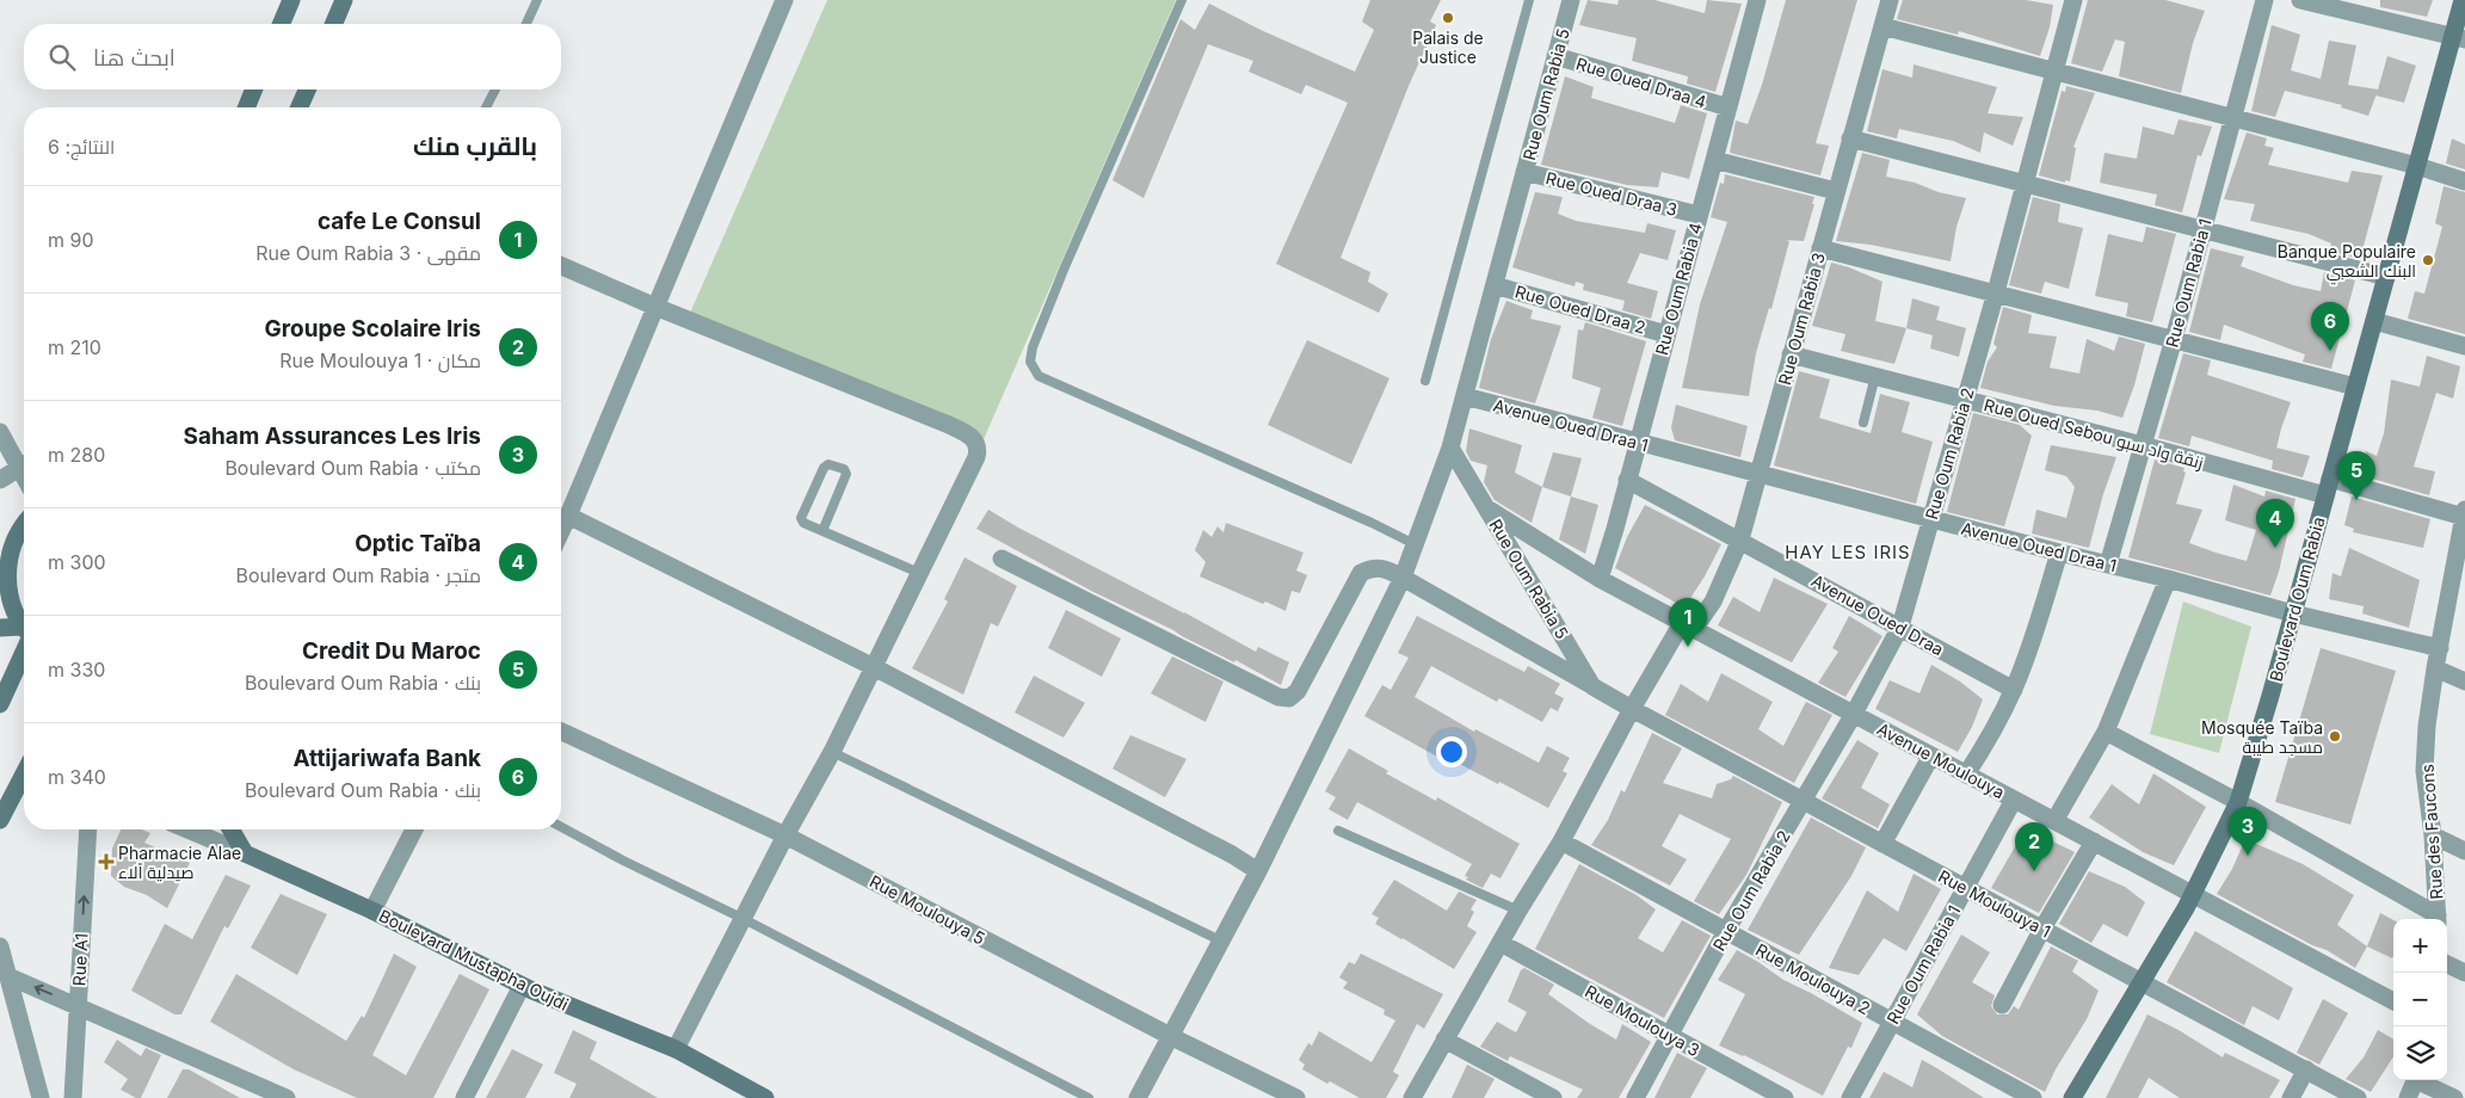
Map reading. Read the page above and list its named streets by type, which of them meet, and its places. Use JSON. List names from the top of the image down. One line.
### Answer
{"streets":{"street":["Rue Oued Draa 4","Rue Oum Rabia 5","Rue Oued Draa 3","Rue Oum Rabia 1","Rue Oum Rabia 4","Rue Oued Draa 2","Rue Oum Rabia 3","Avenue Oued Draa 1","Rue Oued Sebou زنقة واد سبو","Rue Oum Rabia 2","Boulevard Oum Rabia","Avenue Oued Draa","Avenue Moulouya","Rue des Faucons","Rue Moulouya 1","Rue Moulouya 5","Rue A1","Boulevard Mustapha Oujdi","Rue Moulouya 2","Rue Moulouya 3"]},"crossings":[["Rue Oued Draa 4","Rue Oum Rabia 5"],["Rue Oued Draa 4","Rue Oum Rabia 4"],["Rue Oum Rabia 5","Rue Oued Draa 3"],["Rue Oum Rabia 5","Rue Oued Draa 2"],["Rue Oum Rabia 5","Rue Oum Rabia 3"],["Rue Oum Rabia 5","Avenue Oued Draa 1"],["Rue Oum Rabia 5","Avenue Moulouya"],["Rue Oum Rabia 5","Rue Moulouya 1"],["Rue Oued Draa 3","Rue Oum Rabia 4"],["Rue Oum Rabia 1","Avenue Oued Draa 1"],["Rue Oum Rabia 1","Rue Oued Sebou زنقة واد سبو"],["Rue Oum Rabia 1","Avenue Moulouya"],["Rue Oum Rabia 1","Rue Moulouya 1"],["Rue Oum Rabia 1","Rue Moulouya 2"],["Rue Oum Rabia 4","Rue Oued Draa 2"],["Rue Oum Rabia 4","Avenue Oued Draa 1"],["Rue Oum Rabia 4","Avenue Oued Draa"],["Rue Oum Rabia 4","Avenue Moulouya"],["Rue Oum Rabia 3","Avenue Oued Draa 1"],["Rue Oum Rabia 3","Rue Oued Sebou زنقة واد سبو"],["Rue Oum Rabia 3","Avenue Oued Draa"],["Rue Oum Rabia 3","Avenue Moulouya"],["Rue Oum Rabia 3","Rue Moulouya 1"],["Avenue Oued Draa 1","Rue Oum Rabia 2"],["Avenue Oued Draa 1","Boulevard Oum Rabia"],["Avenue Oued Draa 1","Rue des Faucons"],["Rue Oued Sebou زنقة واد سبو","Rue Oum Rabia 2"],["Rue Oued Sebou زنقة واد سبو","Boulevard Oum Rabia"],["Rue Oued Sebou زنقة واد سبو","Rue des Faucons"],["Rue Oum Rabia 2","Avenue Oued Draa"],["Rue Oum Rabia 2","Avenue Moulouya"],["Rue Oum Rabia 2","Rue Moulouya 1"],["Rue Oum Rabia 2","Rue Moulouya 2"],["Rue Oum Rabia 2","Rue Moulouya 3"],["Boulevard Oum Rabia","Avenue Moulouya"],["Boulevard Oum Rabia","Rue Moulouya 1"]],"districts":["HAY LES IRIS"],"places":{"other":["Palais de Justice","Banque Populaire البنك الشعبي","Mosquée Taïba مسجد طيبة"],"health":["Pharmacie Alae صيدلية اًلاء"]},"page":{"search":"ابحث هنا","heading":["بالقرب منك","النتائج: 6"],"list":[{"mark":"1","name":"cafe Le Consul","note":"مقهى · Rue Oum Rabia 3","value":"90 m"},{"mark":"2","name":"Groupe Scolaire Iris","note":"مكان · Rue Moulouya 1","value":"210 m"},{"mark":"3","name":"Saham Assurances Les Iris","note":"مكتب · Boulevard Oum Rabia","value":"280 m"},{"mark":"4","name":"Optic Taïba","note":"متجر · Boulevard Oum Rabia","value":"300 m"},{"mark":"5","name":"Credit Du Maroc","note":"بنك · Boulevard Oum Rabia","value":"330 m"},{"mark":"6","name":"Attijariwafa Bank","note":"بنك · Boulevard Oum Rabia","value":"340 m"}],"pins":["6","5","4","1","3","2"],"map_buttons":["+","−"]}}
